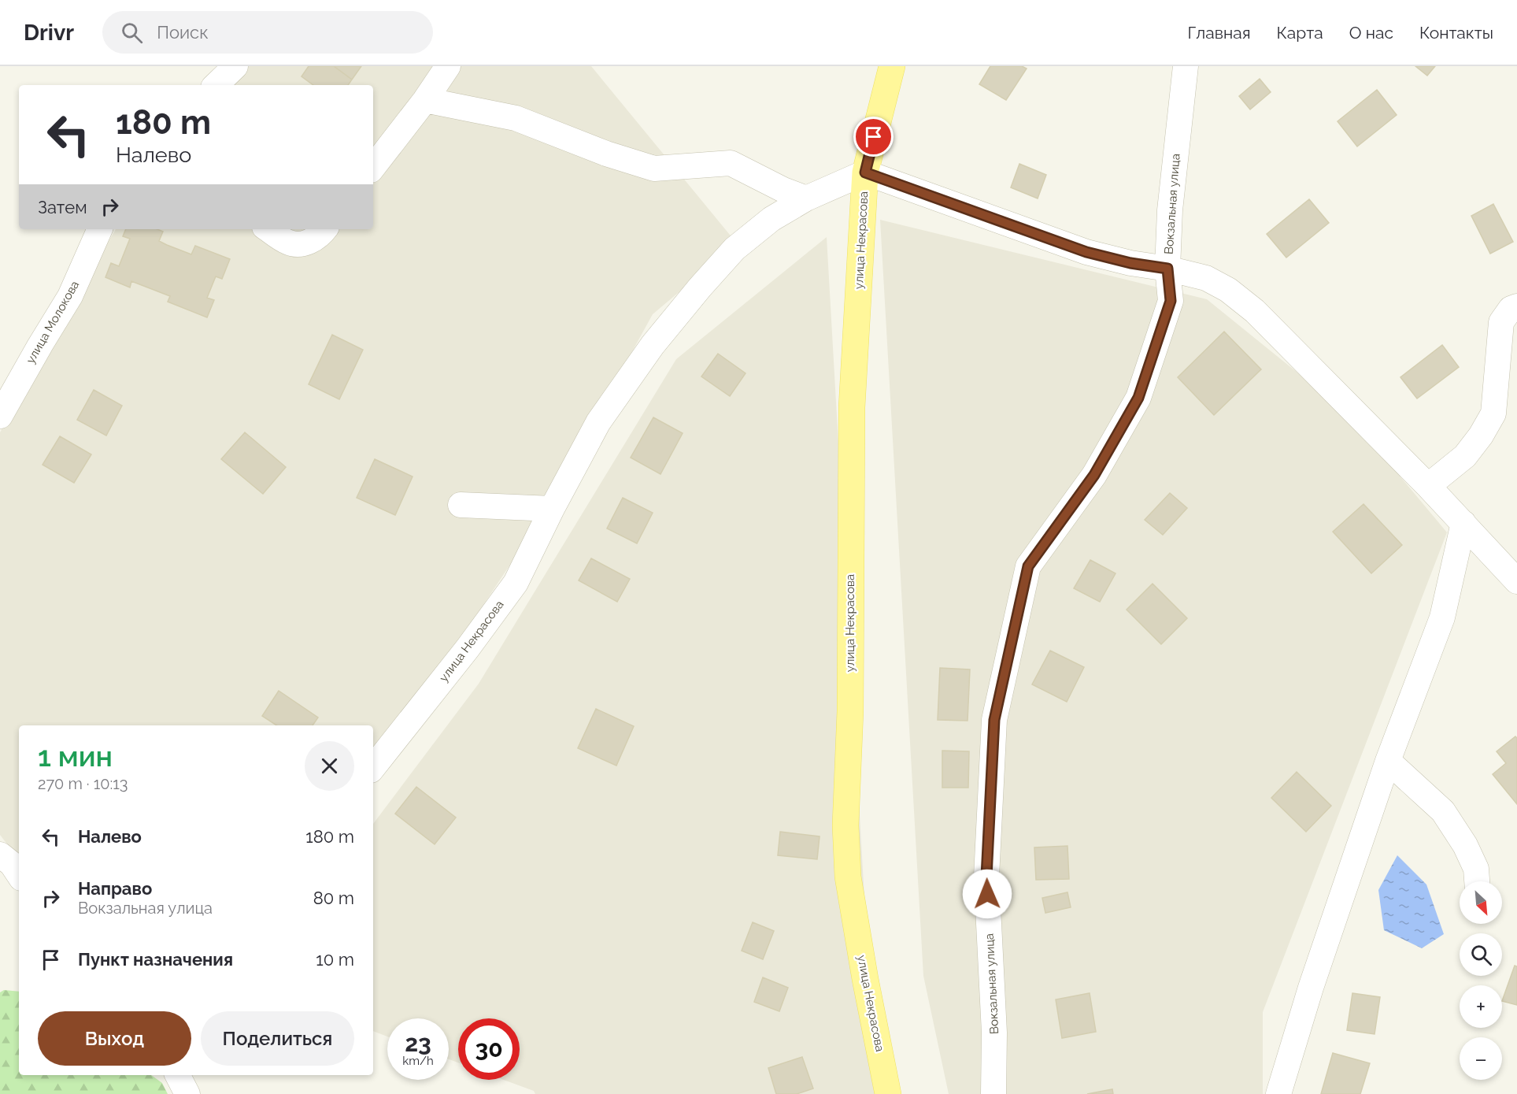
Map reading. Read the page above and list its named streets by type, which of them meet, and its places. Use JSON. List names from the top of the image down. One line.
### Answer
{"streets":{"main road":["улица Некрасова"],"street":["Вокзальная улица","улица Молокова"]},"north":"bottom right","page":{"header":"Drivr","search":"Поиск","nav":["Главная","Карта","О нас","Контакты"],"turn":["180 m","Налево"],"then":"Затем","heading":["1 мин","270 m · 10:13"],"list":[{"name":"Налево","value":"180 m"},{"name":"Направо","note":"Вокзальная улица","value":"80 m"},{"name":"Пункт назначения","value":"10 m"}],"map_buttons":["+","−"],"buttons":["Выход","Поделиться"],"speed":"23 km/h","limit":"30"}}
